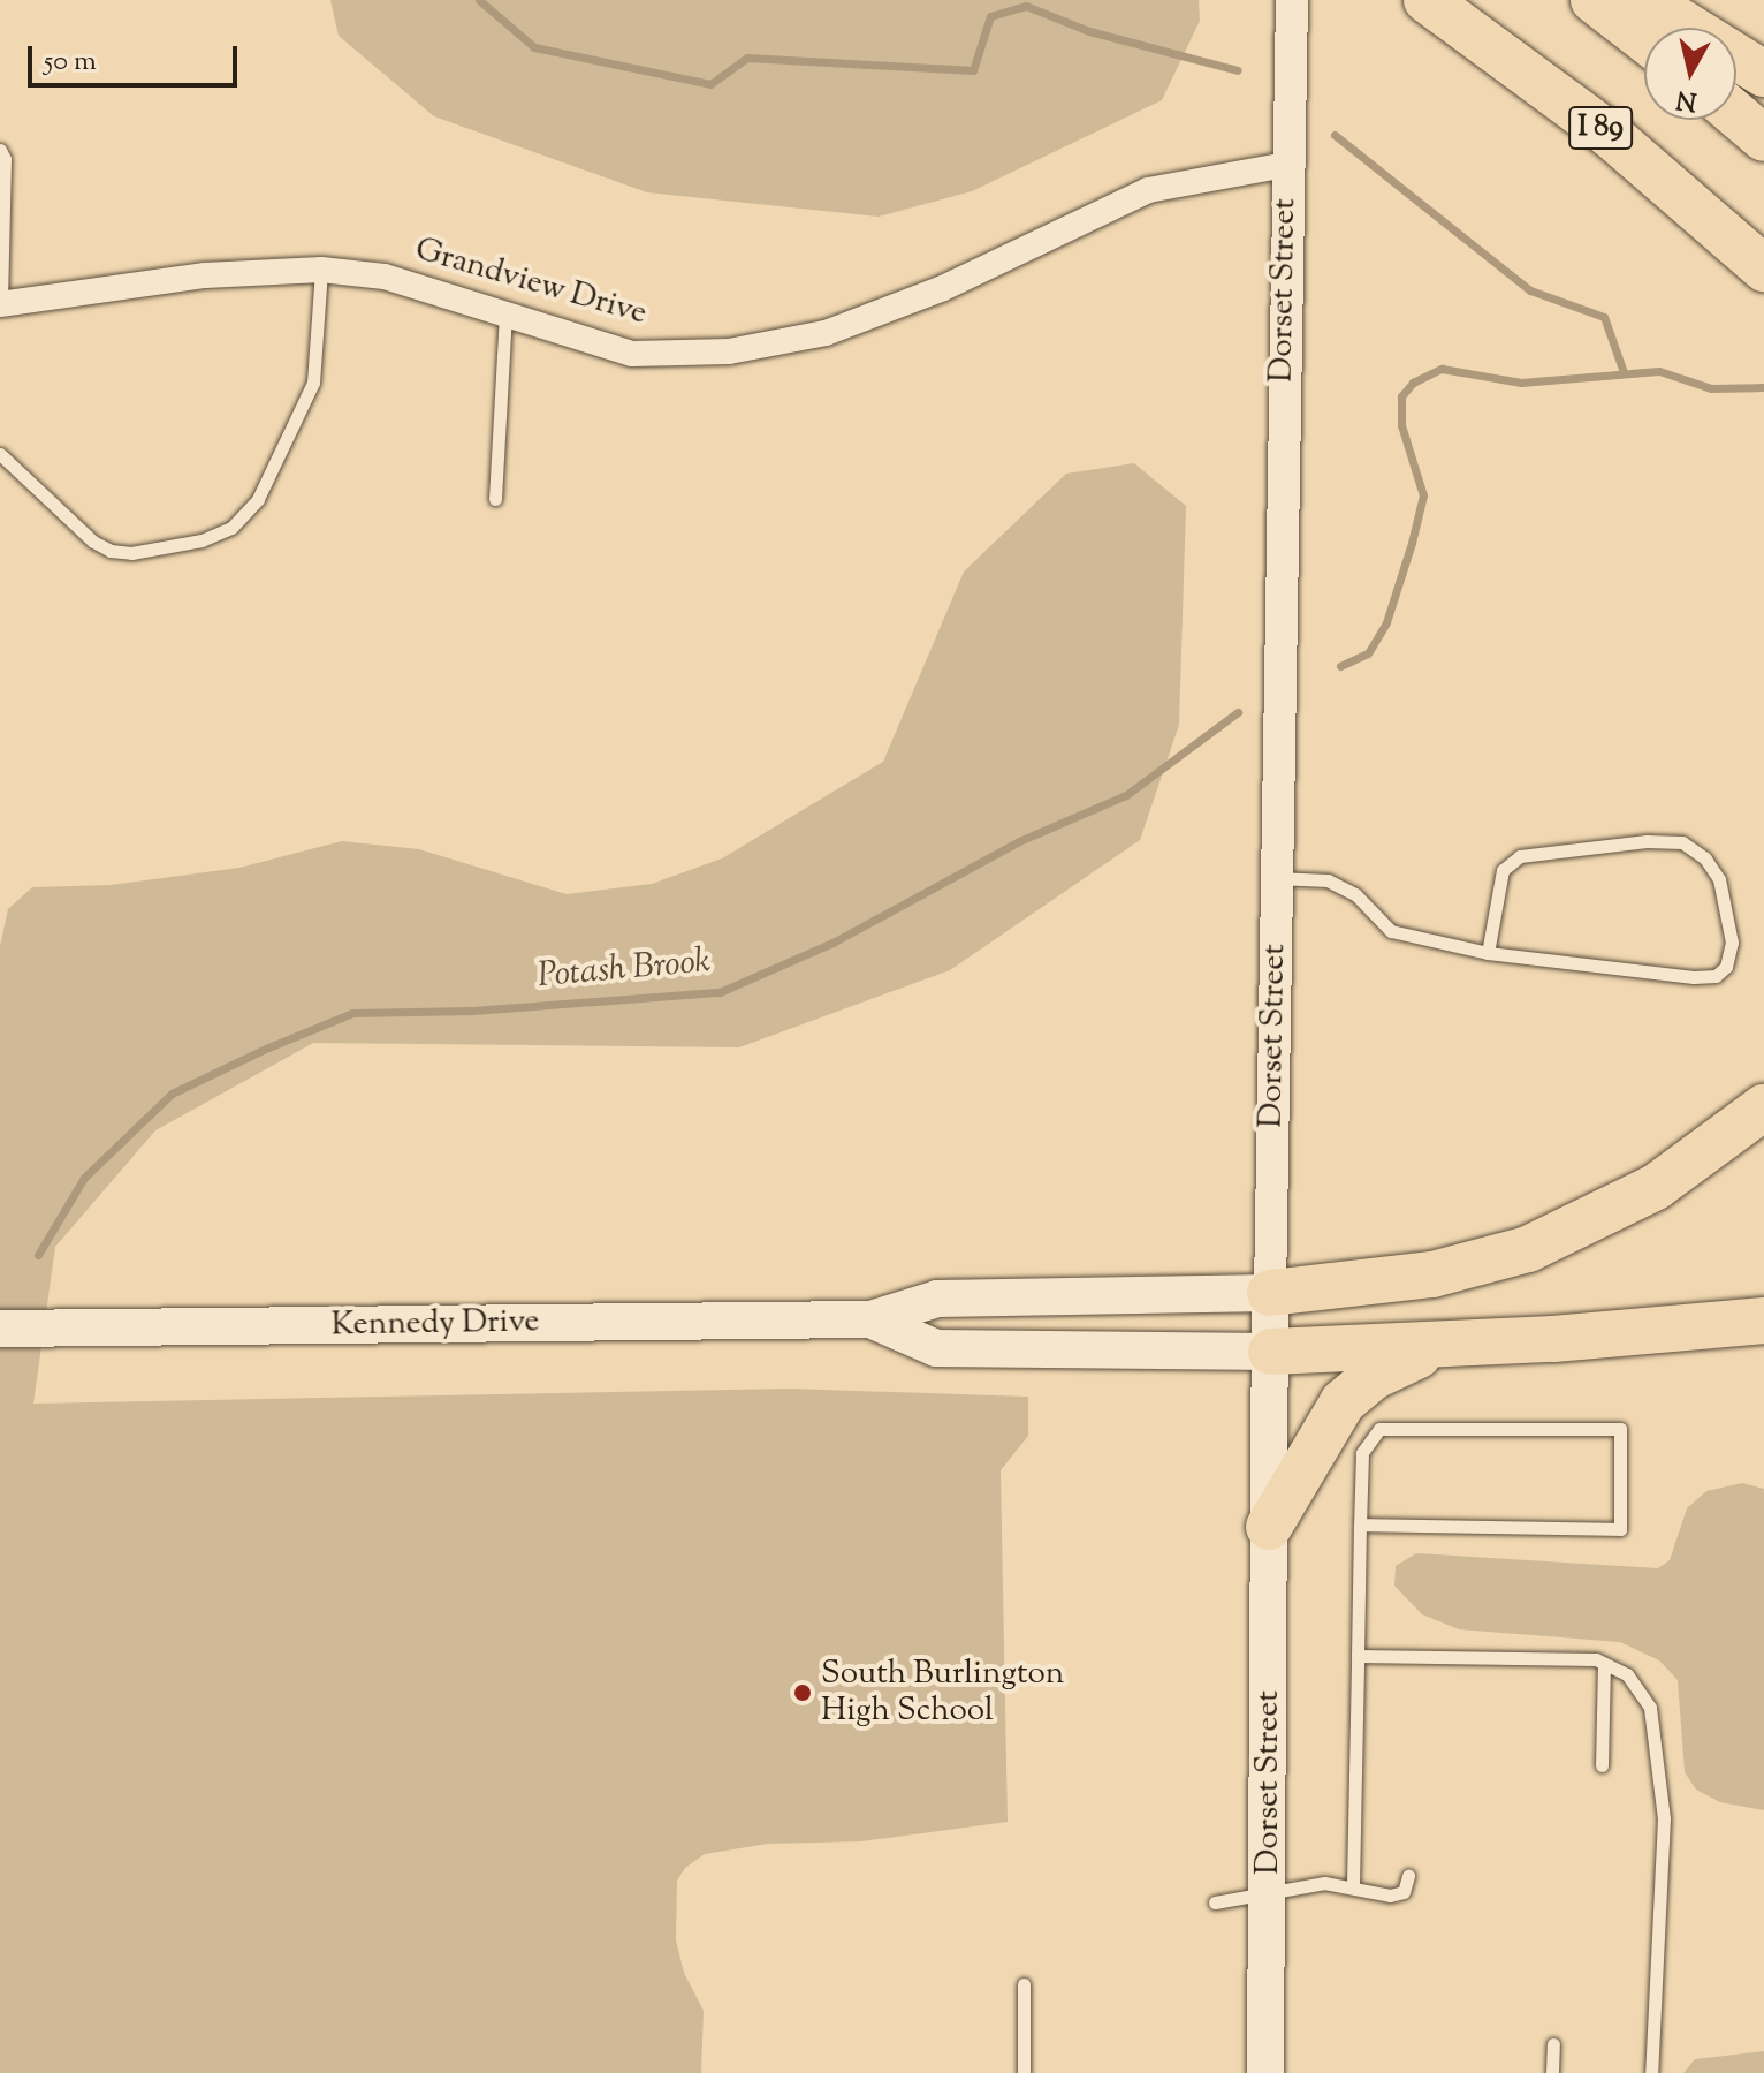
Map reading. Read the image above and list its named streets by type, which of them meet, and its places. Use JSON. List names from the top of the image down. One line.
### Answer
{"streets":{"highway":["I 89"],"main road":["Dorset Street","Kennedy Drive"],"street":["Grandview Drive"]},"crossings":[["Grandview Drive","Dorset Street"],["Dorset Street","Kennedy Drive"]],"water":["Potash Brook"],"places":["South Burlington High School"],"scale_bar":"50 m","north":"bottom"}
